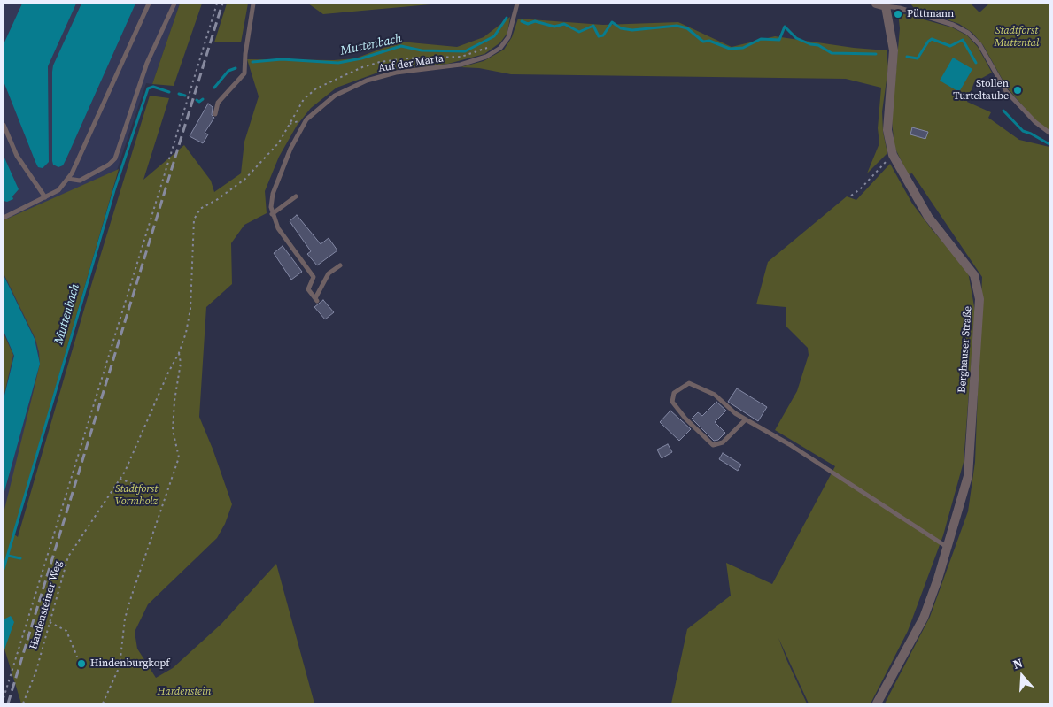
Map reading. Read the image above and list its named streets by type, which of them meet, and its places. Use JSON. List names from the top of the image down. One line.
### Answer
{"streets":{"street":["Berghauser Straße"],"lane":["Auf der Marta"],"path":["Hardensteiner Weg"]},"water":["Muttenbach"],"parks":["Stadtforst Muttental","Stadtforst Vormholz","Hardenstein"],"places":["Püttmann","Stollen Turteltaube","Hindenburgkopf"],"north":"top"}
